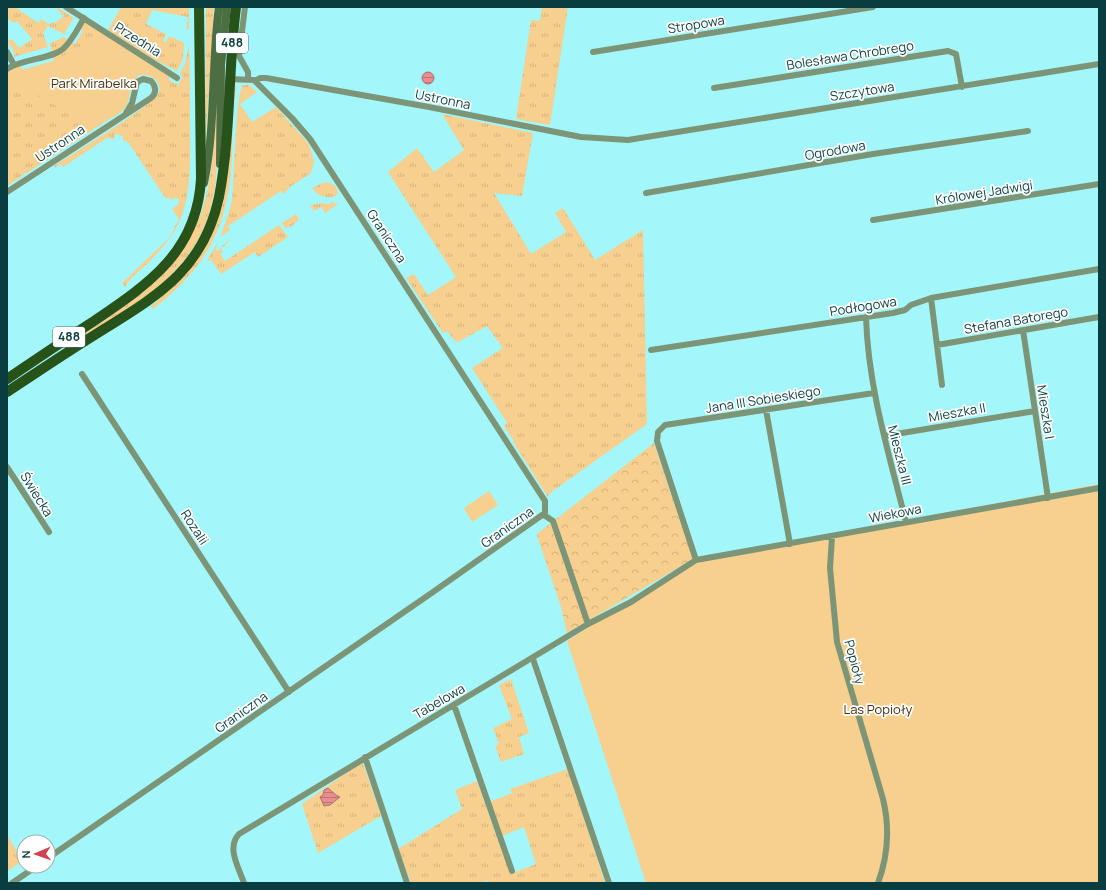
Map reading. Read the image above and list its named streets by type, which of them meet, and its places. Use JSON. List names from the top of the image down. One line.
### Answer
{"streets":{"main road":["488"],"street":["Stropowa","Przednia","Bolesława Chrobrego","Szczytowa","Ustronna","Ogrodowa","Królowej Jadwigi","Graniczna","Podłogowa","Stefana Batorego","Jana III Sobieskiego","Mieszka II","Mieszka I","Mieszka III","Świecka","Wiekowa","Rozalii","Popioły","Tabelowa"]},"crossings":[["488","Graniczna"],["Bolesława Chrobrego","Szczytowa"],["Szczytowa","Ustronna"],["Ustronna","Graniczna"],["Graniczna","Rozalii"],["Podłogowa","Mieszka III"],["Stefana Batorego","Mieszka I"],["Jana III Sobieskiego","Mieszka III"],["Jana III Sobieskiego","Wiekowa"],["Jana III Sobieskiego","Tabelowa"],["Mieszka II","Mieszka I"],["Mieszka II","Mieszka III"],["Mieszka I","Wiekowa"],["Mieszka III","Wiekowa"],["Wiekowa","Popioły"],["Wiekowa","Tabelowa"]],"parks":["Park Mirabelka","Las Popioły"],"north":"left"}
